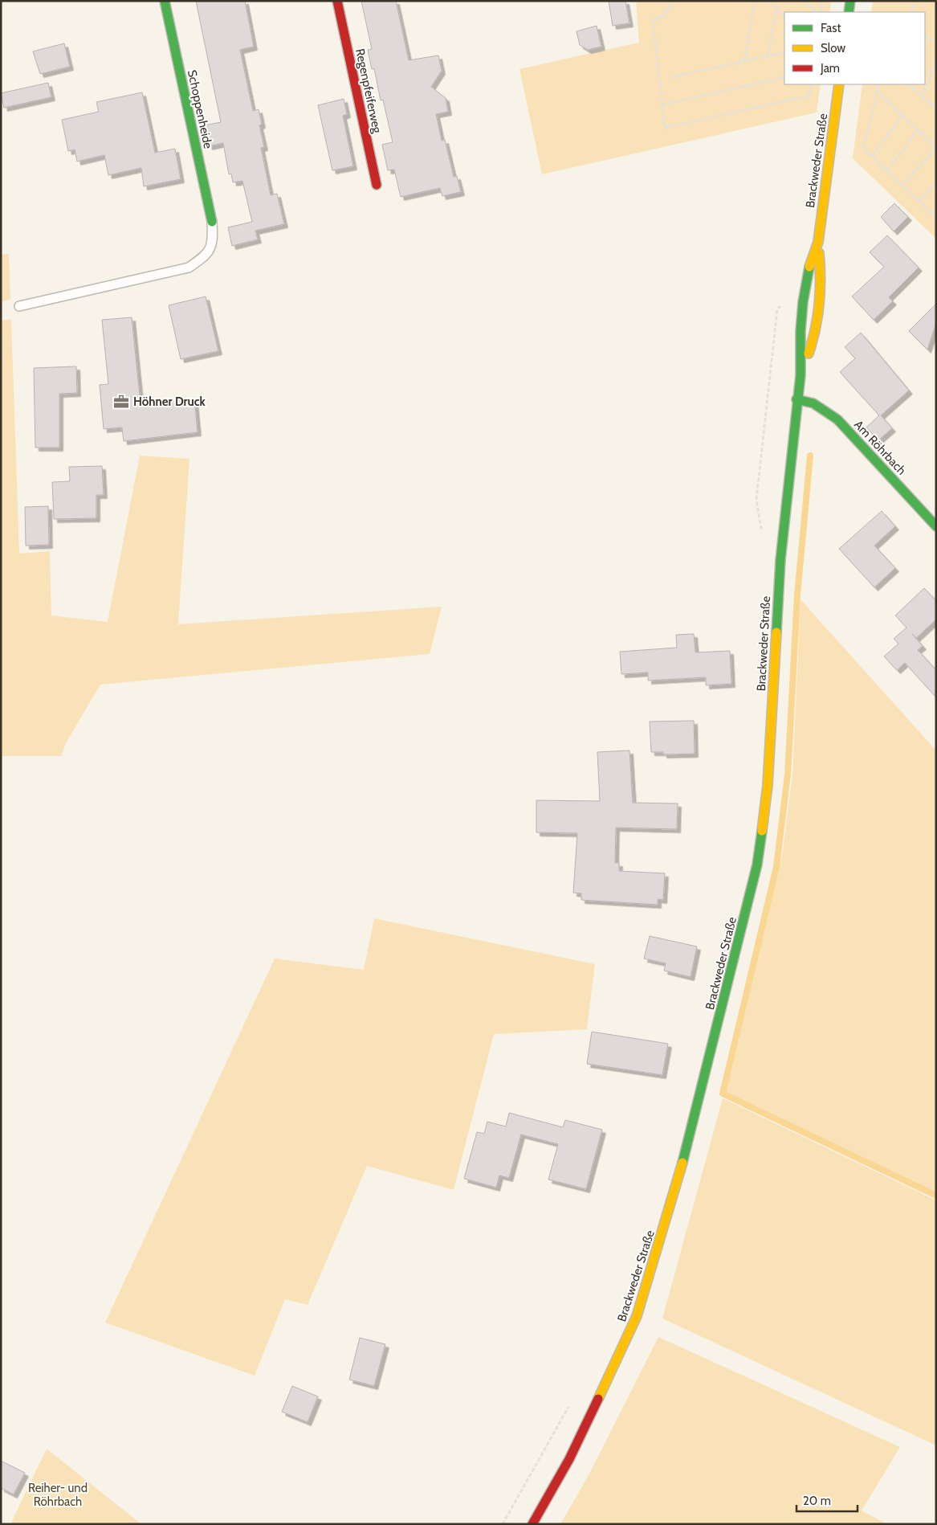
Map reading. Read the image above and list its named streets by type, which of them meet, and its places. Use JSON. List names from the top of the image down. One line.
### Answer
{"streets":{"main road":["Regenpfeiferweg","Schoppenheide","Brackweder Straße","Am Röhrbach"]},"crossings":[["Brackweder Straße","Am Röhrbach"]],"parks":["Reiher- und Röhrbach"],"places":{"office":["Höhner Druck"]},"legend":["Fast","Slow","Jam"],"scale_bar":"20 m"}
